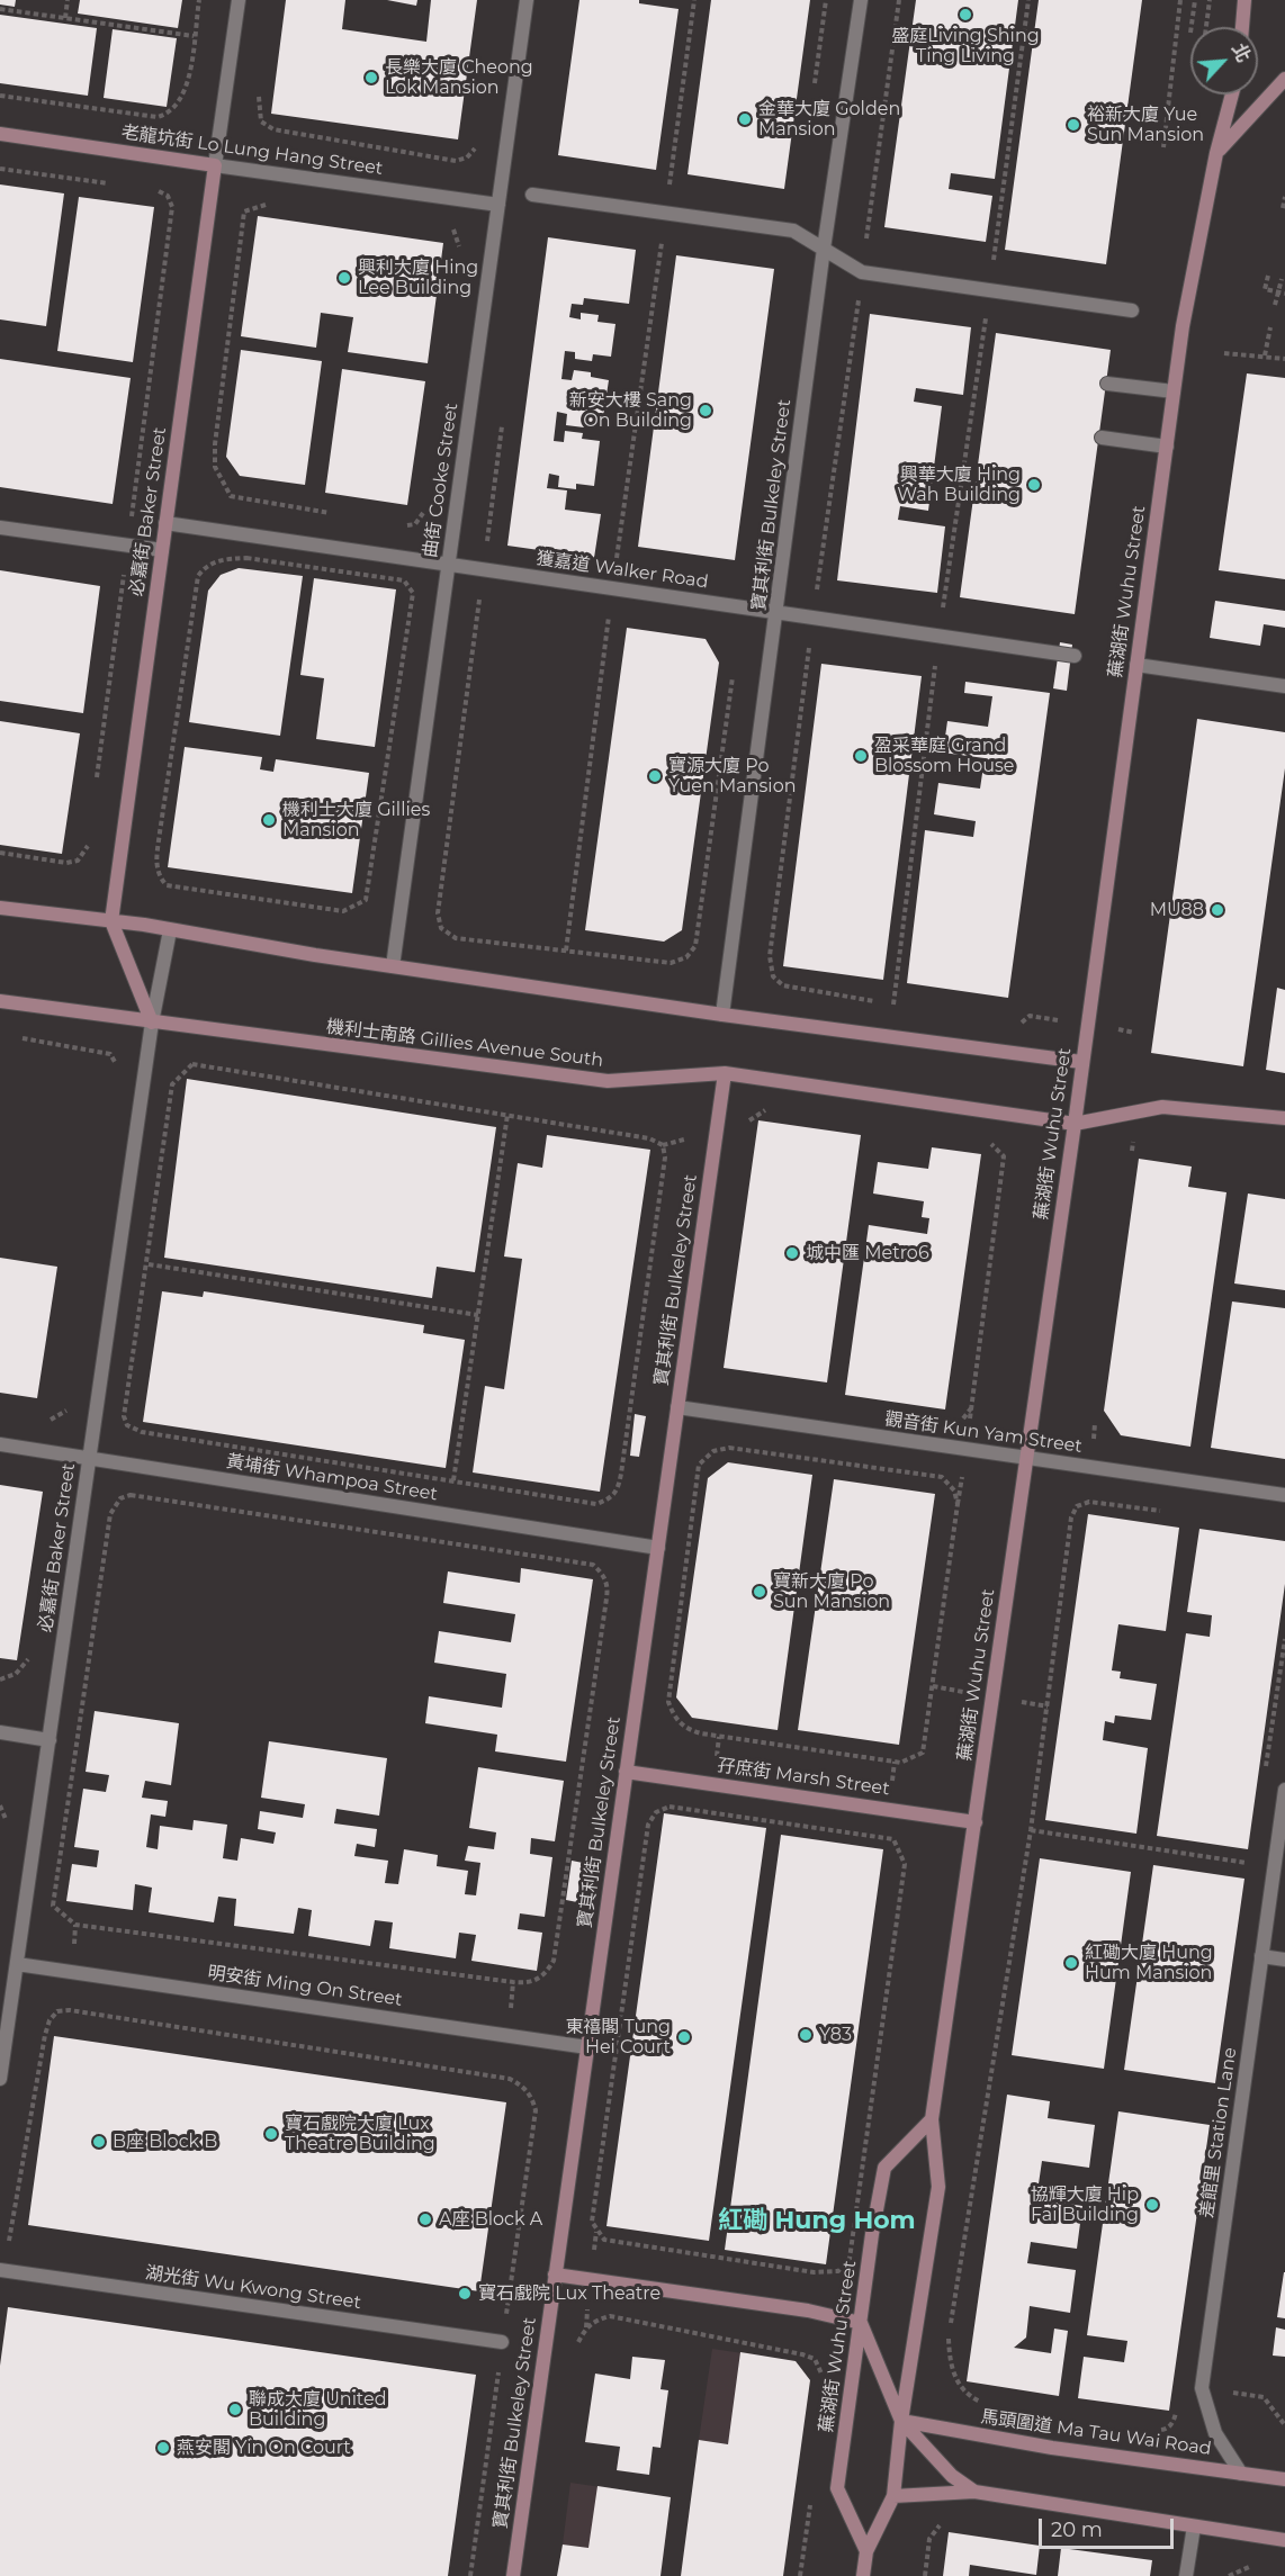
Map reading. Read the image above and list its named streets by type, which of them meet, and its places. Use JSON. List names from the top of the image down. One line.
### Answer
{"streets":{"main road":["老龍坑街 Lo Lung Hang Street","寶其利街 Bulkeley Street","必嘉街 Baker Street","蕪湖街 Wuhu Street","機利士南路 Gillies Avenue South","孖庶街 Marsh Street","馬頭圍道 Ma Tau Wai Road"],"street":["曲街 Cooke Street","獲嘉道 Walker Road","觀音街 Kun Yam Street","黃埔街 Whampoa Street","明安街 Ming On Street","差館里 Station Lane","湖光街 Wu Kwong Street"]},"crossings":[["老龍坑街 Lo Lung Hang Street","曲街 Cooke Street"],["老龍坑街 Lo Lung Hang Street","必嘉街 Baker Street"],["曲街 Cooke Street","獲嘉道 Walker Road"],["寶其利街 Bulkeley Street","獲嘉道 Walker Road"],["寶其利街 Bulkeley Street","機利士南路 Gillies Avenue South"],["寶其利街 Bulkeley Street","觀音街 Kun Yam Street"],["寶其利街 Bulkeley Street","黃埔街 Whampoa Street"],["寶其利街 Bulkeley Street","孖庶街 Marsh Street"],["寶其利街 Bulkeley Street","明安街 Ming On Street"],["必嘉街 Baker Street","獲嘉道 Walker Road"],["必嘉街 Baker Street","機利士南路 Gillies Avenue South"],["必嘉街 Baker Street","黃埔街 Whampoa Street"],["必嘉街 Baker Street","明安街 Ming On Street"],["蕪湖街 Wuhu Street","機利士南路 Gillies Avenue South"],["蕪湖街 Wuhu Street","觀音街 Kun Yam Street"],["蕪湖街 Wuhu Street","孖庶街 Marsh Street"],["蕪湖街 Wuhu Street","馬頭圍道 Ma Tau Wai Road"],["差館里 Station Lane","馬頭圍道 Ma Tau Wai Road"]],"districts":["紅磡 Hung Hom"],"places":["盛庭Living Shing Ting Living","長樂大廈 Cheong Lok Mansion","金華大廈 Golden Mansion","裕新大廈 Yue Sun Mansion","興利大廈 Hing Lee Building","新安大樓 Sang On Building","興華大廈 Hing Wah Building","盈采華庭 Grand Blossom House","寶源大廈 Po Yuen Mansion","機利士大廈 Gillies Mansion","MU88","城中匯 Metro6","寶新大廈 Po Sun Mansion","紅磡大廈 Hung Hum Mansion","Y83","東禧閣 Tung Hei Court","寶石戲院大廈 Lux Theatre Building","B座 Block B","協輝大廈 Hip Fai Building","A座 Block A","寶石戲院 Lux Theatre","聯成大廈 United Building","燕安閣 Yin On Court"],"scale_bar":"20 m","north":"top right"}
